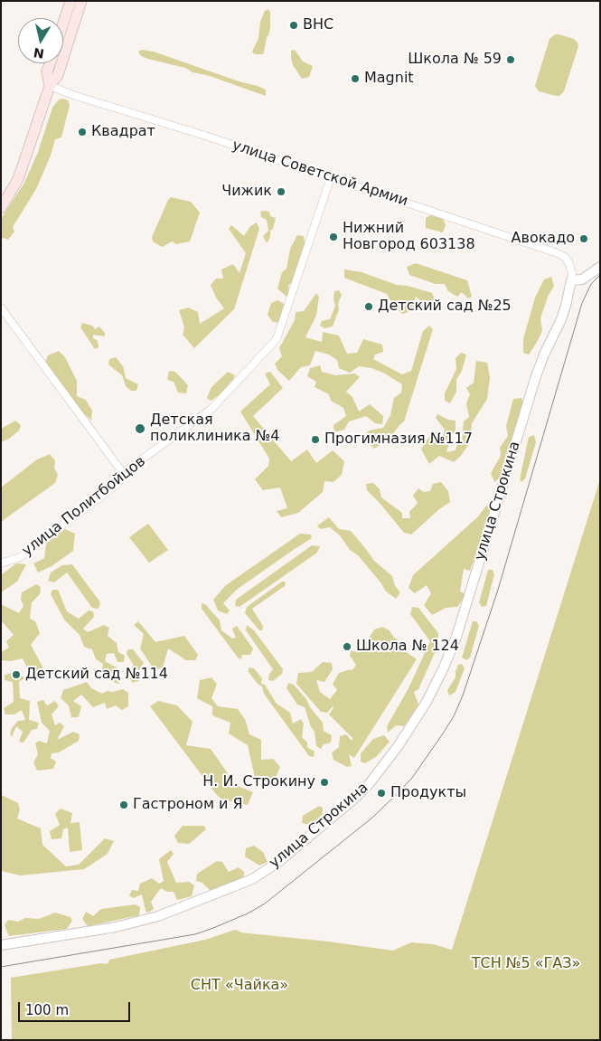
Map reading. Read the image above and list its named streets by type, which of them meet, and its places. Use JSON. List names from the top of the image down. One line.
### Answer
{"streets":{"street":["улица Советской Армии","улица Строкина","улица Политбойцов"]},"crossings":[["улица Советской Армии","улица Строкина"],["улица Советской Армии","улица Политбойцов"]],"parks":["ТСН №5 «ГАЗ»","СНТ «Чайка»"],"places":["ВНС","Школа № 59","Magnit","Квадрат","Чижик","Нижний Новгород 603138","Авокадо","Детский сад №25","Детская поликлиника №4","Прогимназия №117","Школа № 124","Детский сад №114","Н. И. Строкину","Продукты","Гастроном и Я"],"scale_bar":"100 m","north":"bottom"}
